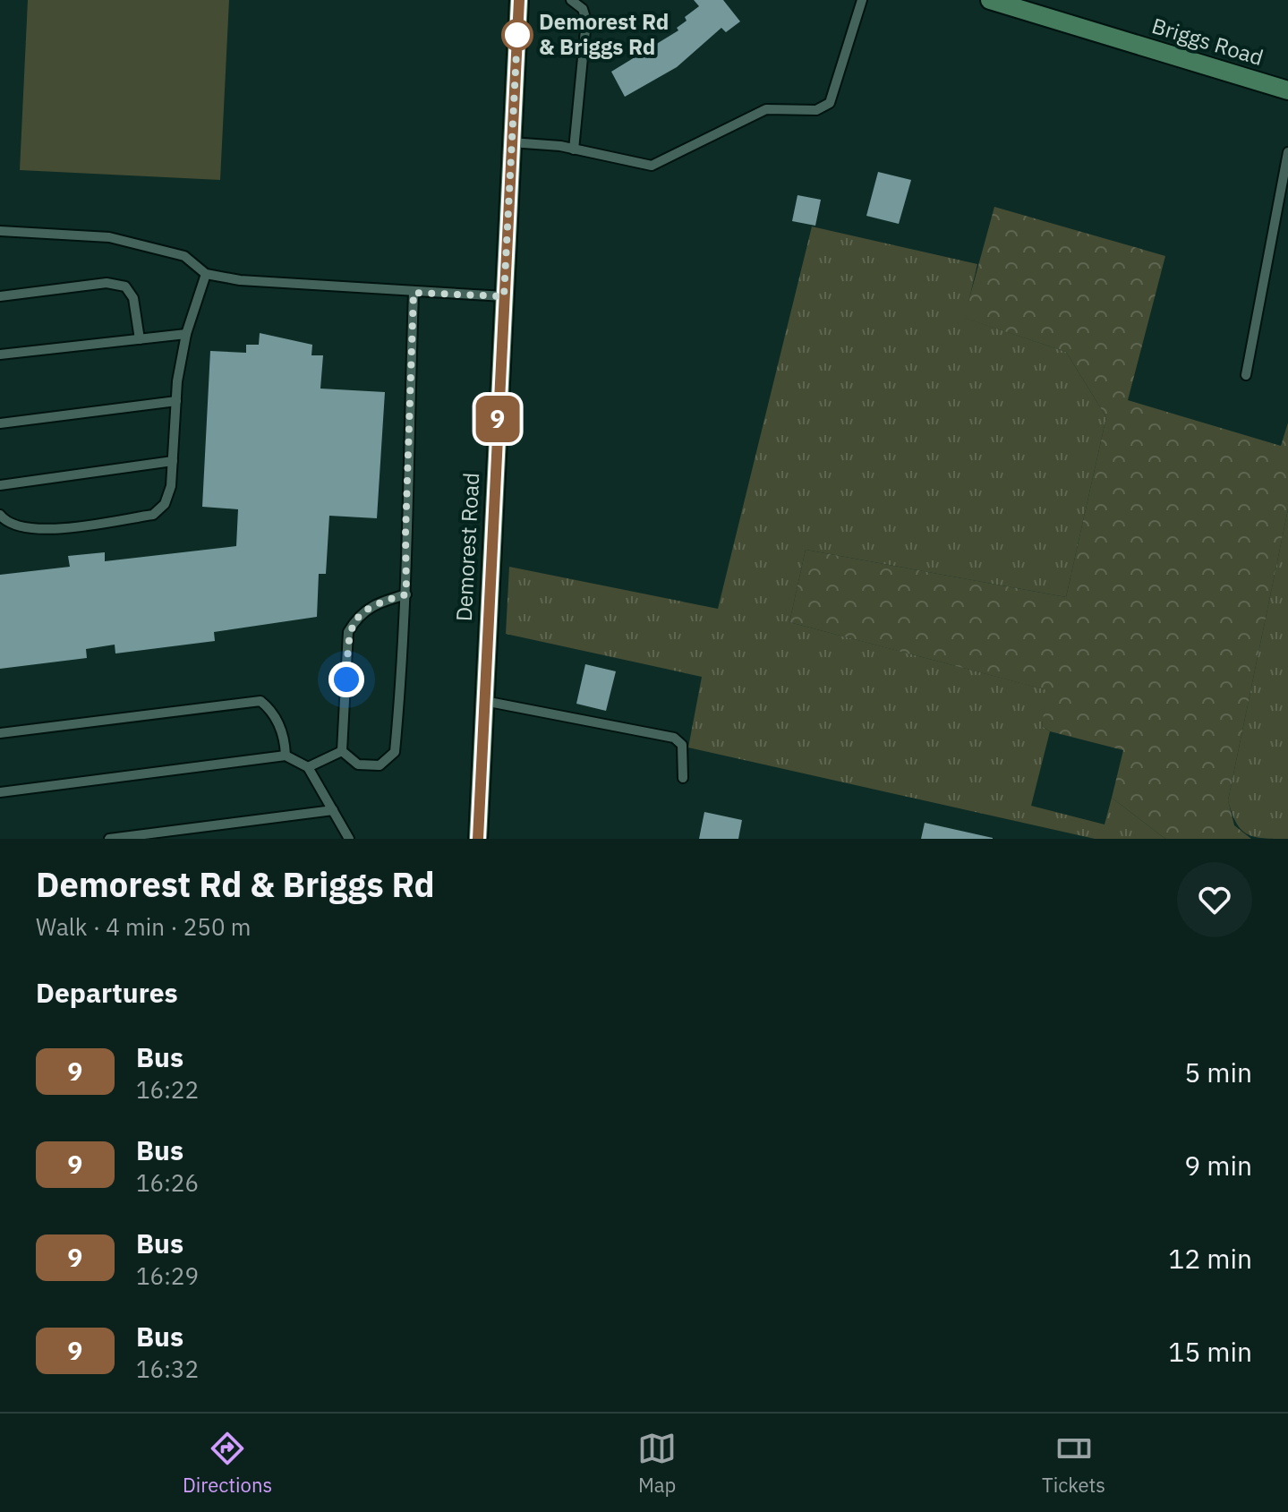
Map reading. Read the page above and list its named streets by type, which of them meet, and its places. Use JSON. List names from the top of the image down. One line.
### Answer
{"streets":{"street":["Briggs Road","Demorest Road"]},"places":["Demorest Rd & Briggs Rd"],"lines":["bus line 9"],"page":{"on_map":"9","heading":[["Demorest Rd & Briggs Rd","Walk · 4 min · 250 m"],"Departures"],"list":[{"mark":"9","name":"Bus","note":"16:22","value":"5 min"},{"mark":"9","name":"Bus","note":"16:26","value":"9 min"},{"mark":"9","name":"Bus","note":"16:29","value":"12 min"},{"mark":"9","name":"Bus","note":"16:32","value":"15 min"}],"tabs":["Directions","Map","Tickets"]}}
